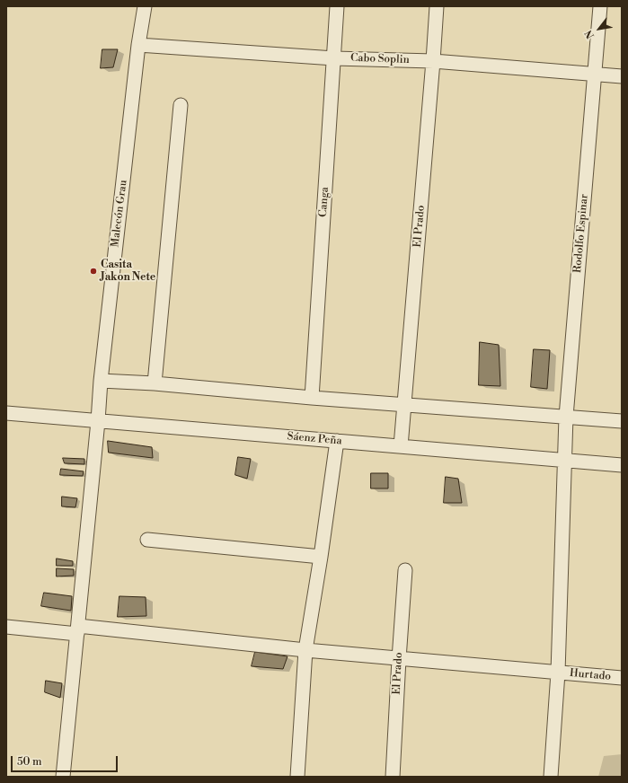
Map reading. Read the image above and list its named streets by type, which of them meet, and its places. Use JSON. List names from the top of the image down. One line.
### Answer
{"streets":{"street":["Cabo Soplin","Canga","Malecón Grau","El Prado","Rodolfo Espinar","Sáenz Peña","Hurtado"]},"crossings":[["Cabo Soplin","Canga"],["Cabo Soplin","Malecón Grau"],["Cabo Soplin","El Prado"],["Cabo Soplin","Rodolfo Espinar"],["Malecón Grau","Sáenz Peña"],["Malecón Grau","Hurtado"],["El Prado","Sáenz Peña"],["El Prado","Hurtado"],["Rodolfo Espinar","Sáenz Peña"],["Rodolfo Espinar","Hurtado"]],"places":["Casita Jakon Nete"],"scale_bar":"50 m","north":"bottom left"}
